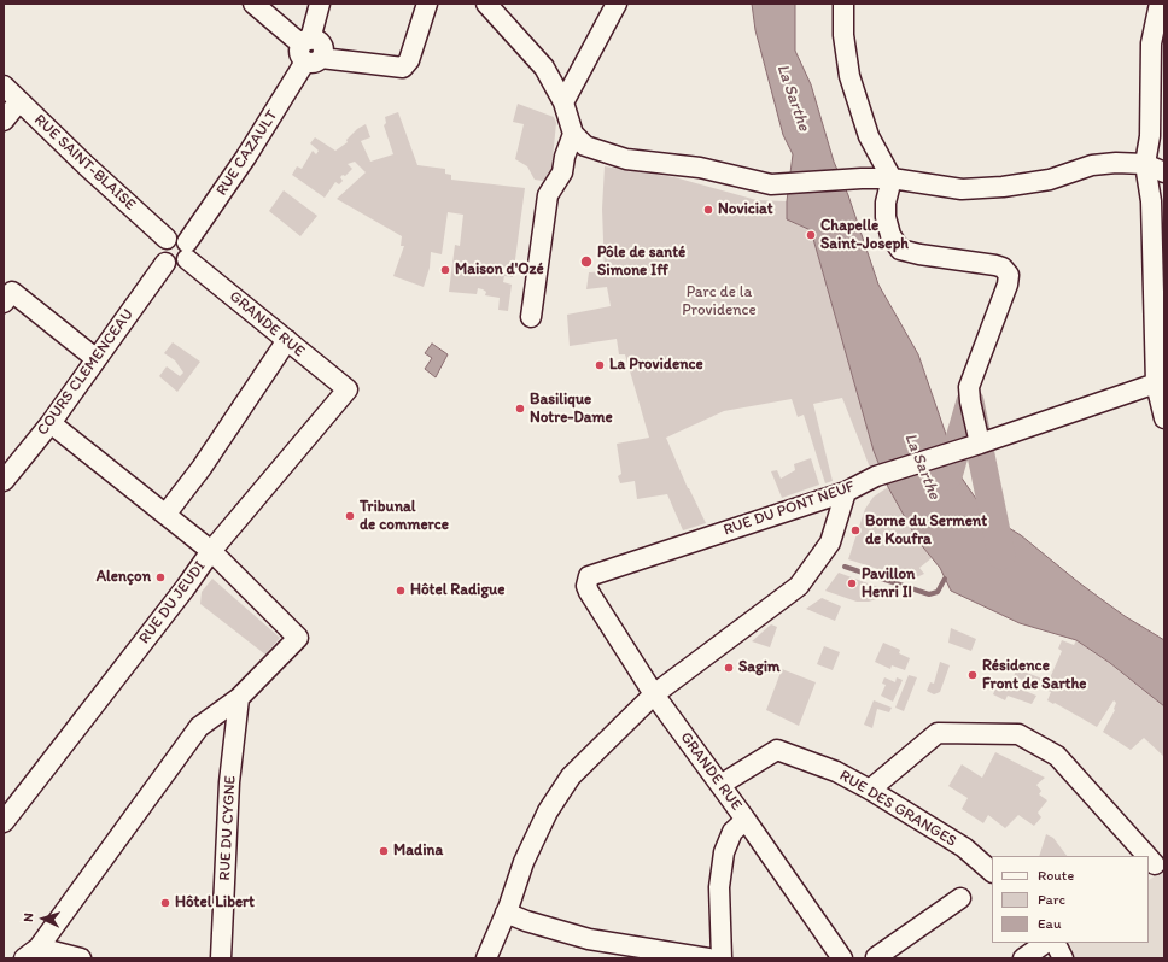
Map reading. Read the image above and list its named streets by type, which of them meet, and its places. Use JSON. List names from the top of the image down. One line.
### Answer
{"streets":{"street":["RUE CAZAULT","RUE SAINT-BLAISE","GRANDE RUE","COURS CLEMENCEAU","RUE DU PONT NEUF","RUE DU JEUDI","RUE DES GRANGES","RUE DU CYGNE"]},"crossings":[["RUE CAZAULT","RUE SAINT-BLAISE"],["RUE CAZAULT","GRANDE RUE"],["RUE CAZAULT","COURS CLEMENCEAU"],["RUE SAINT-BLAISE","GRANDE RUE"],["RUE SAINT-BLAISE","COURS CLEMENCEAU"],["GRANDE RUE","COURS CLEMENCEAU"],["GRANDE RUE","RUE DU PONT NEUF"],["GRANDE RUE","RUE DU JEUDI"],["GRANDE RUE","RUE DES GRANGES"]],"water":["La Sarthe"],"parks":["Parc de la Providence"],"places":["Noviciat","Chapelle Saint-Joseph","Pôle de santé Simone Iff","Maison d'Ozé","La Providence","Basilique Notre-Dame","Tribunal de commerce","Borne du Serment de Koufra","Alençon","Pavillon Henri II","Hôtel Radigue","Sagim","Résidence Front de Sarthe","Madina","Hôtel Libert"],"legend":["Route","Parc","Eau"],"north":"left"}
